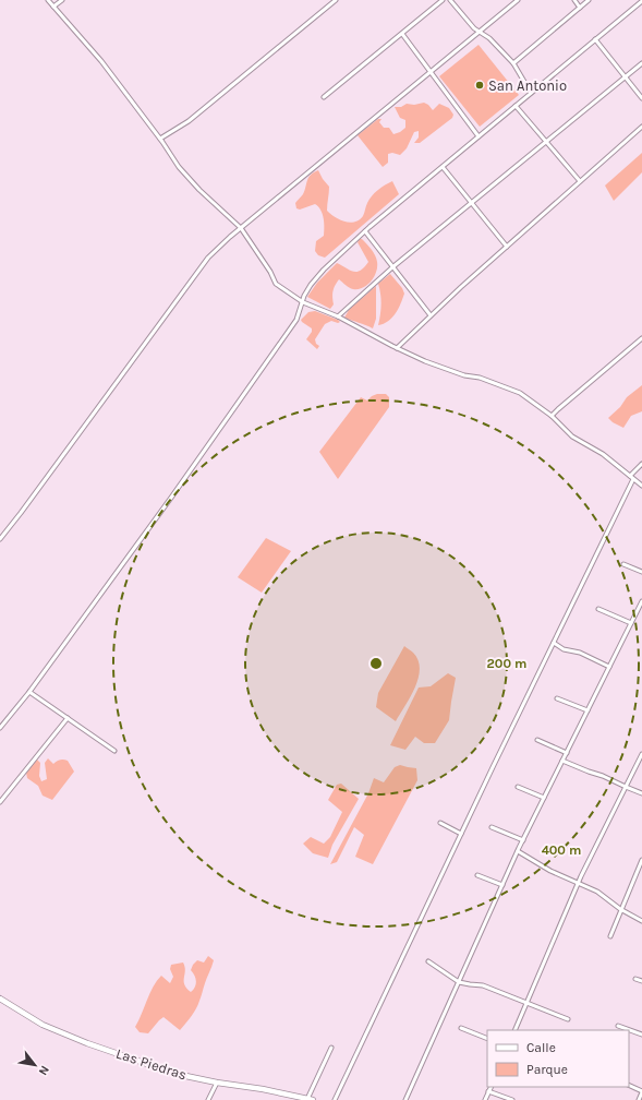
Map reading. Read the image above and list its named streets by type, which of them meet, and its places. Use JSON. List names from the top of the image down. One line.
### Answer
{"streets":{"street":["Las Piedras"]},"places":["San Antonio"],"legend":["Calle","Parque"],"north":"bottom right","rings":["200 m","400 m"]}
